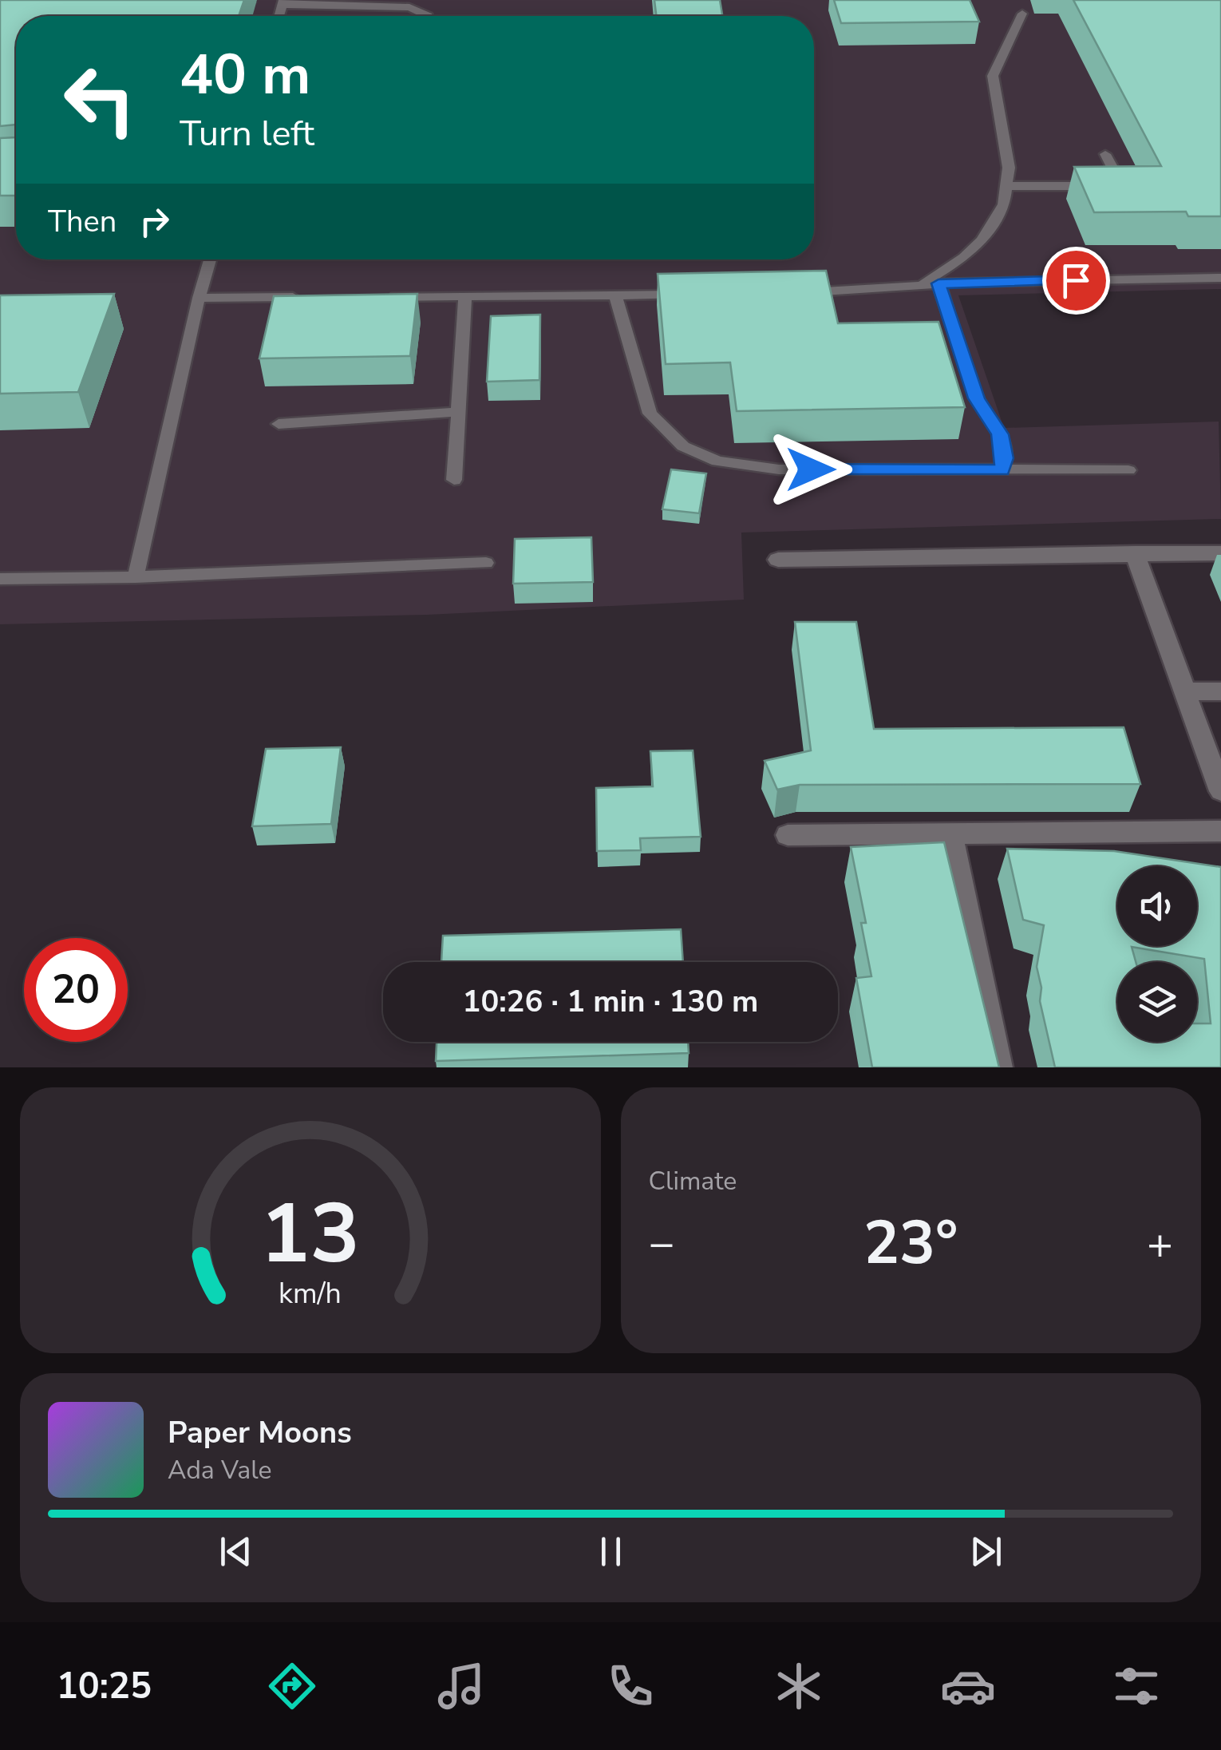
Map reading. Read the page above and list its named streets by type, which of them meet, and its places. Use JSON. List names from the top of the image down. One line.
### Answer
{"page":{"turn":["40 m","Turn left"],"then":"Then","limit":"20","trip":"10:26 · 1 min · 130 m","tile":"Climate","heat":["−","23°","+"],"song":["Paper Moons","Ada Vale"],"tabs":"10:25","gauge":["13","km/h"]}}
